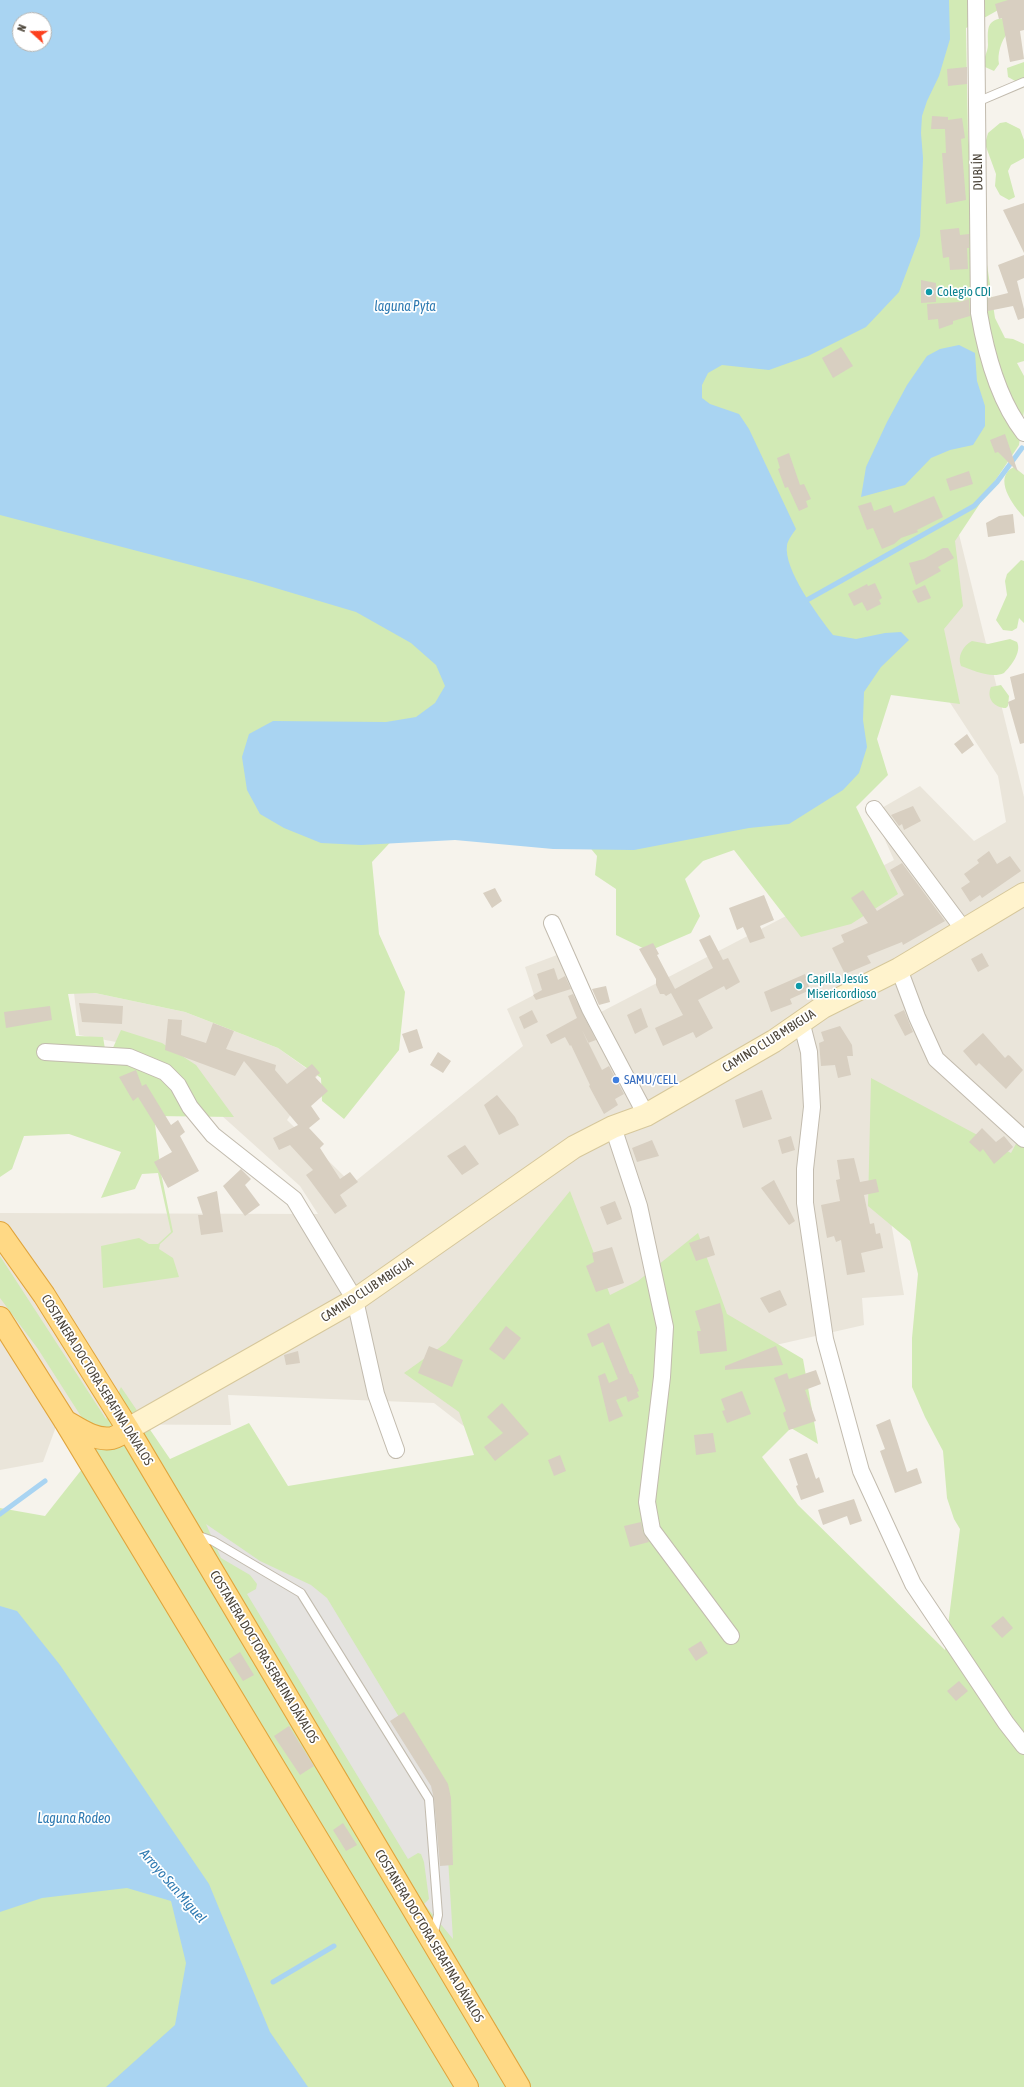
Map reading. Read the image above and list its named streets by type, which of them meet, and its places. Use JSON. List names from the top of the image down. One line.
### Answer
{"streets":{"highway":["COSTANERA DOCTORA SERAFINA DÁVALOS"],"main road":["CAMINO CLUB MBIGUA"],"street":["DUBLÍN"]},"crossings":[["CAMINO CLUB MBIGUA","COSTANERA DOCTORA SERAFINA DÁVALOS"]],"water":["laguna Pyta","Laguna Rodeo","Arroyo San Miguel"],"places":["Colegio CDI","Capilla Jesús Misericordioso","SAMU/CELL"],"north":"left"}
